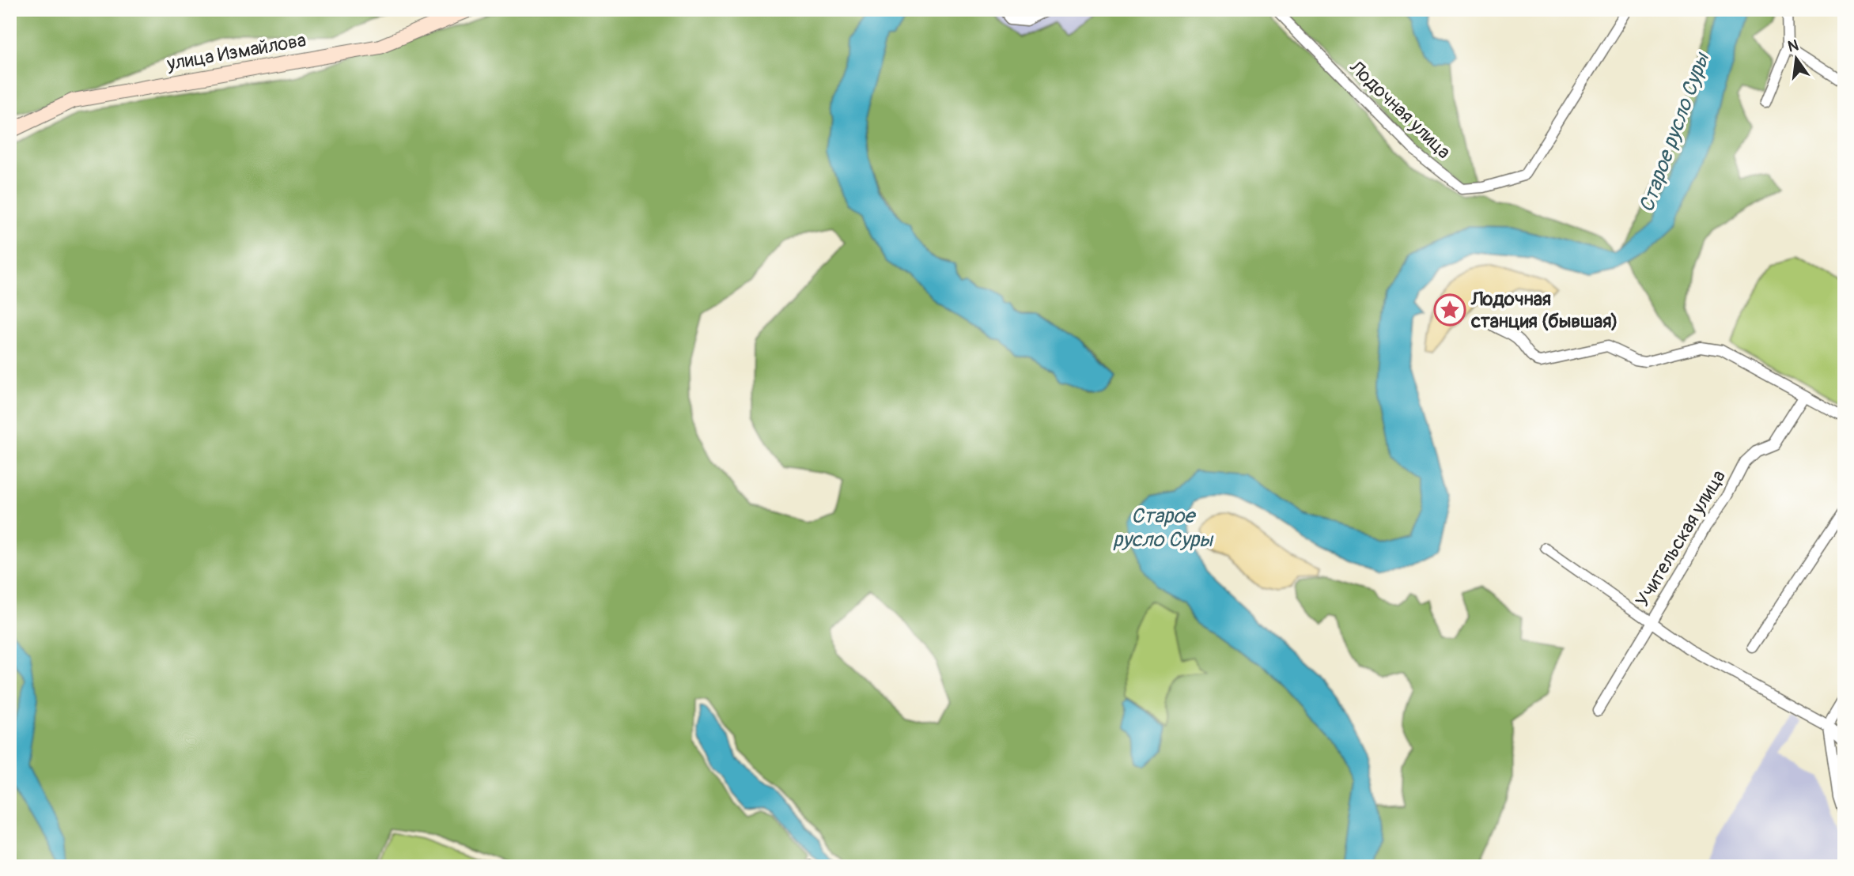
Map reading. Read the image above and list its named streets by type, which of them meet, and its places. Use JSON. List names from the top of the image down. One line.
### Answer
{"streets":{"main road":["улица Измайлова"],"street":["Лодочная улица","Учительская улица"]},"water":["Старое русло Суры"],"places":{"place":["Лодочная станция (бывшая)"]},"north":"top"}
